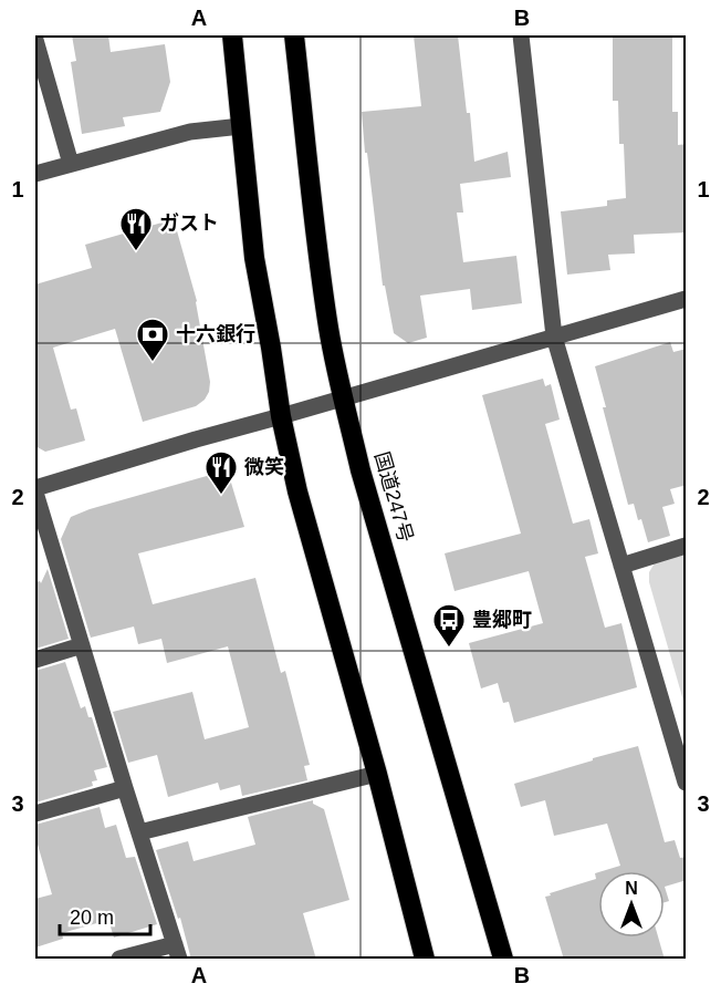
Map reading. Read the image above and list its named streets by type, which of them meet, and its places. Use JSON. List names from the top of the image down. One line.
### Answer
{"streets":{"highway":["国道247号"]},"places":{"restaurant":["ガスト","微笑"],"bank":["十六銀行"],"bus stop":["豊郷町"]},"scale_bar":"20 m","north":"top","grid":{"columns":["A","B"],"rows":["1","2","3"]}}
